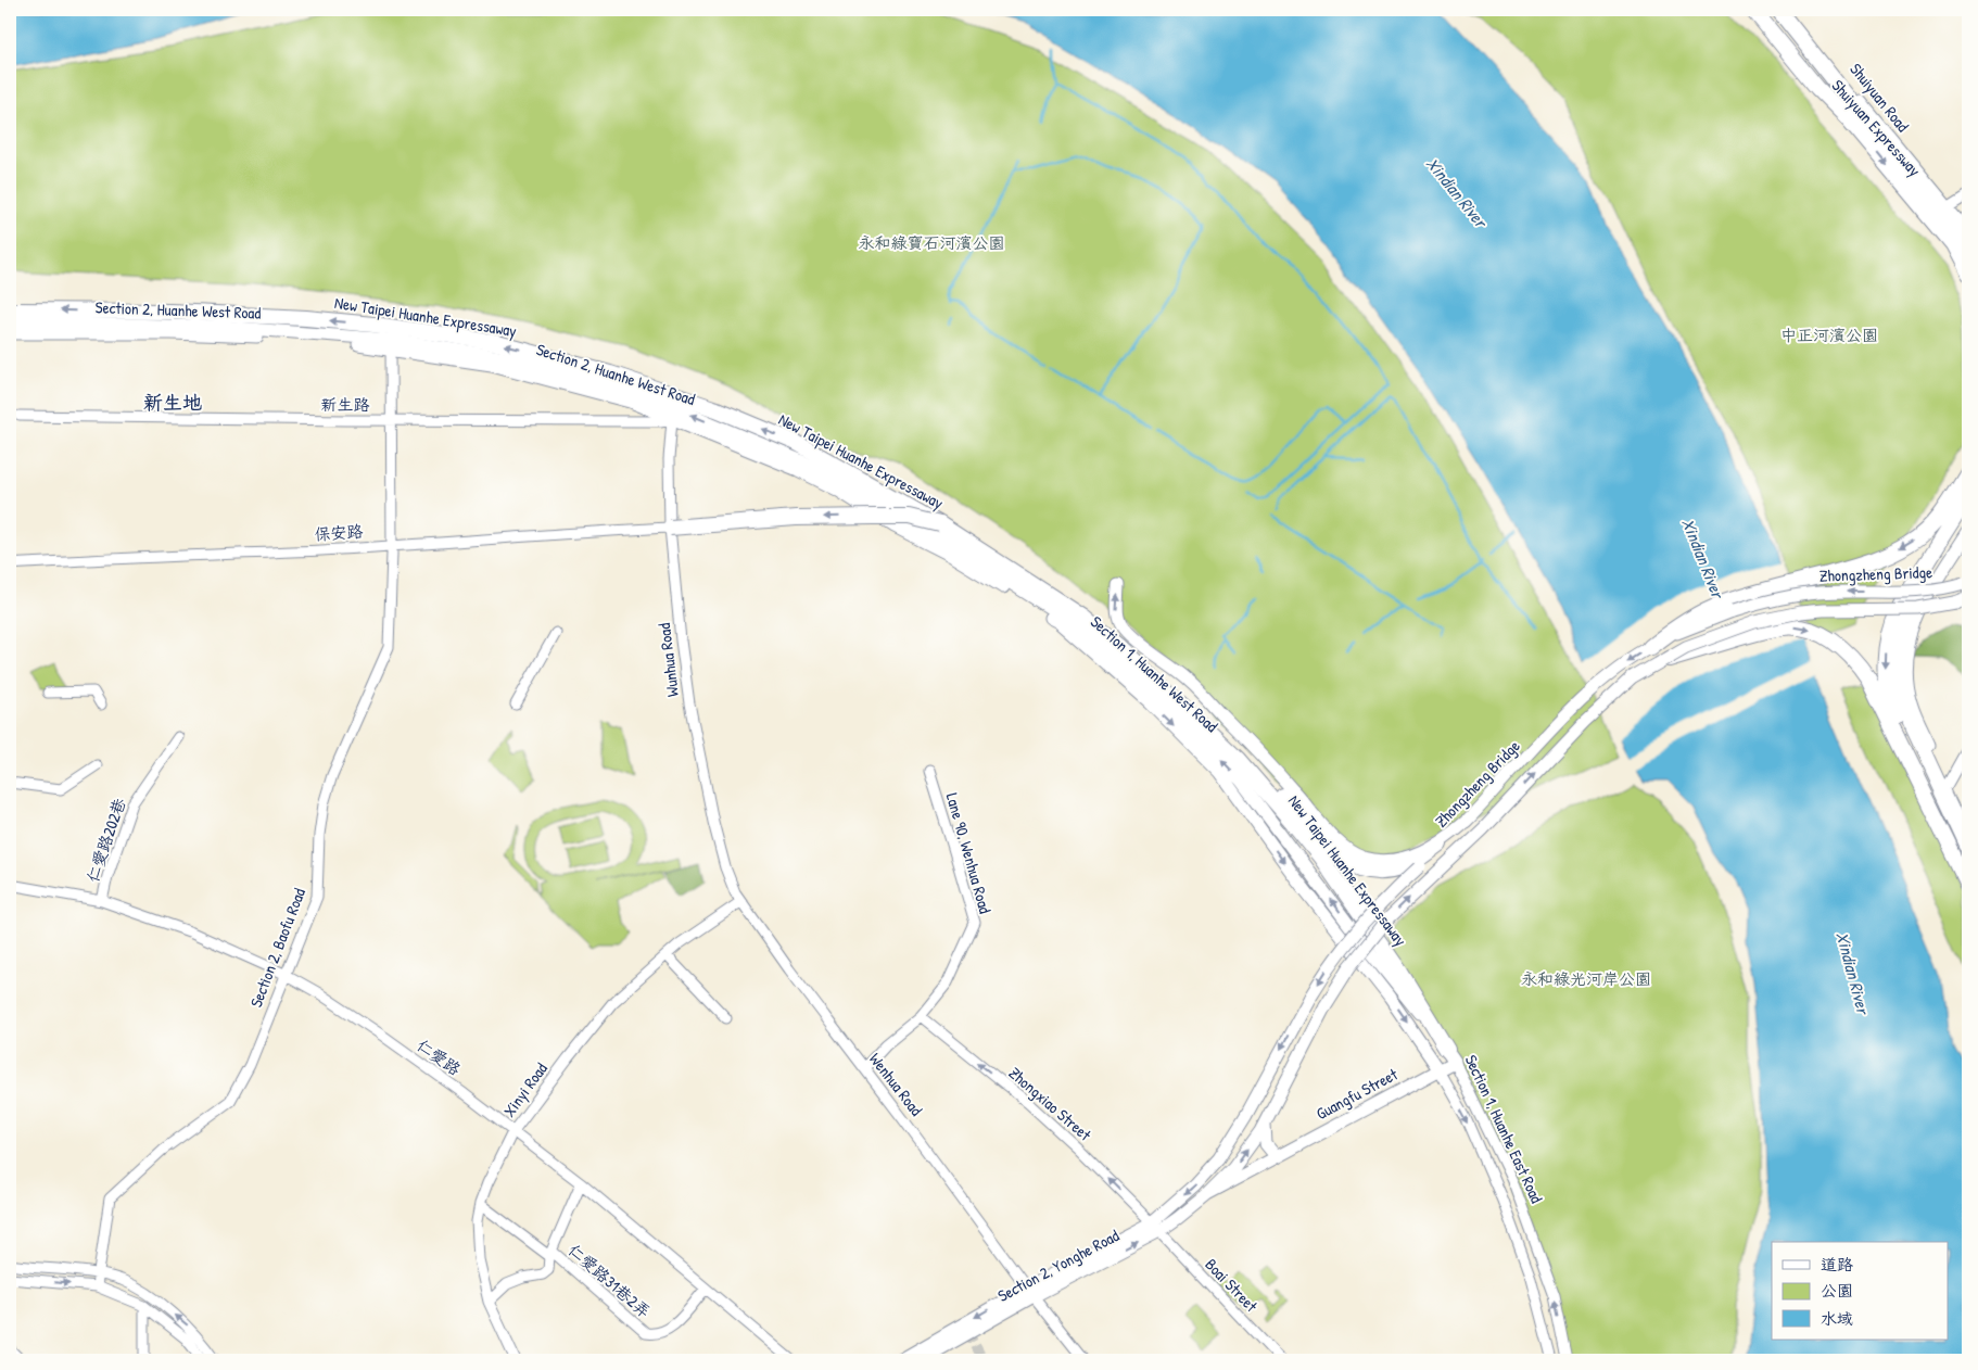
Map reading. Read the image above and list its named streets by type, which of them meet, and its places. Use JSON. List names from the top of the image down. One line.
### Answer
{"streets":{"highway":["Shuiyuan Expressway","New Taipei Huanhe Expressaway"],"main road":["Shuiyuan Road","Section 2, Huanhe West Road","Zhongzheng Bridge","Section 1, Huanhe West Road","Guangfu Street","Section 1, Huanhe East Road","Section 2, Yonghe Road"],"street":["新生路","保安路","Wunhua Road","仁愛路202巷","Lane 90, Wenhua Road","Section 2, Baofu Road","仁愛路","Wenhua Road","Xinyi Road","Zhongxiao Street","仁愛路31巷2弄","Boai Street"]},"crossings":[["Section 2, Huanhe West Road","新生路"],["Section 2, Huanhe West Road","Wunhua Road"],["Section 2, Huanhe West Road","Section 1, Huanhe West Road"],["Section 2, Huanhe West Road","Section 2, Baofu Road"],["New Taipei Huanhe Expressaway","Guangfu Street"],["New Taipei Huanhe Expressaway","Section 1, Huanhe East Road"],["新生路","Wunhua Road"],["新生路","Section 2, Baofu Road"],["保安路","Wunhua Road"],["保安路","Section 2, Baofu Road"],["Zhongzheng Bridge","Guangfu Street"],["Zhongzheng Bridge","Zhongxiao Street"],["Zhongzheng Bridge","Section 2, Yonghe Road"],["Zhongzheng Bridge","Boai Street"],["Wunhua Road","Wenhua Road"],["Wunhua Road","Xinyi Road"],["Section 1, Huanhe West Road","Section 1, Huanhe East Road"],["仁愛路202巷","仁愛路"],["Lane 90, Wenhua Road","Wenhua Road"],["Lane 90, Wenhua Road","Zhongxiao Street"],["Section 2, Baofu Road","仁愛路"],["仁愛路","Xinyi Road"],["仁愛路","仁愛路31巷2弄"],["Wenhua Road","Xinyi Road"],["Wenhua Road","Section 2, Yonghe Road"],["Xinyi Road","仁愛路31巷2弄"],["Guangfu Street","Section 1, Huanhe East Road"],["Guangfu Street","Section 2, Yonghe Road"],["Zhongxiao Street","Section 2, Yonghe Road"],["Zhongxiao Street","Boai Street"],["Section 2, Yonghe Road","Boai Street"]],"one_way":["New Taipei Huanhe Expressaway","Zhongxiao Street"],"districts":["新生地"],"water":["Xindian River"],"parks":["永和綠寶石河濱公園","中正河濱公園","永和綠光河岸公園"],"legend":["道路","公園","水域"]}
